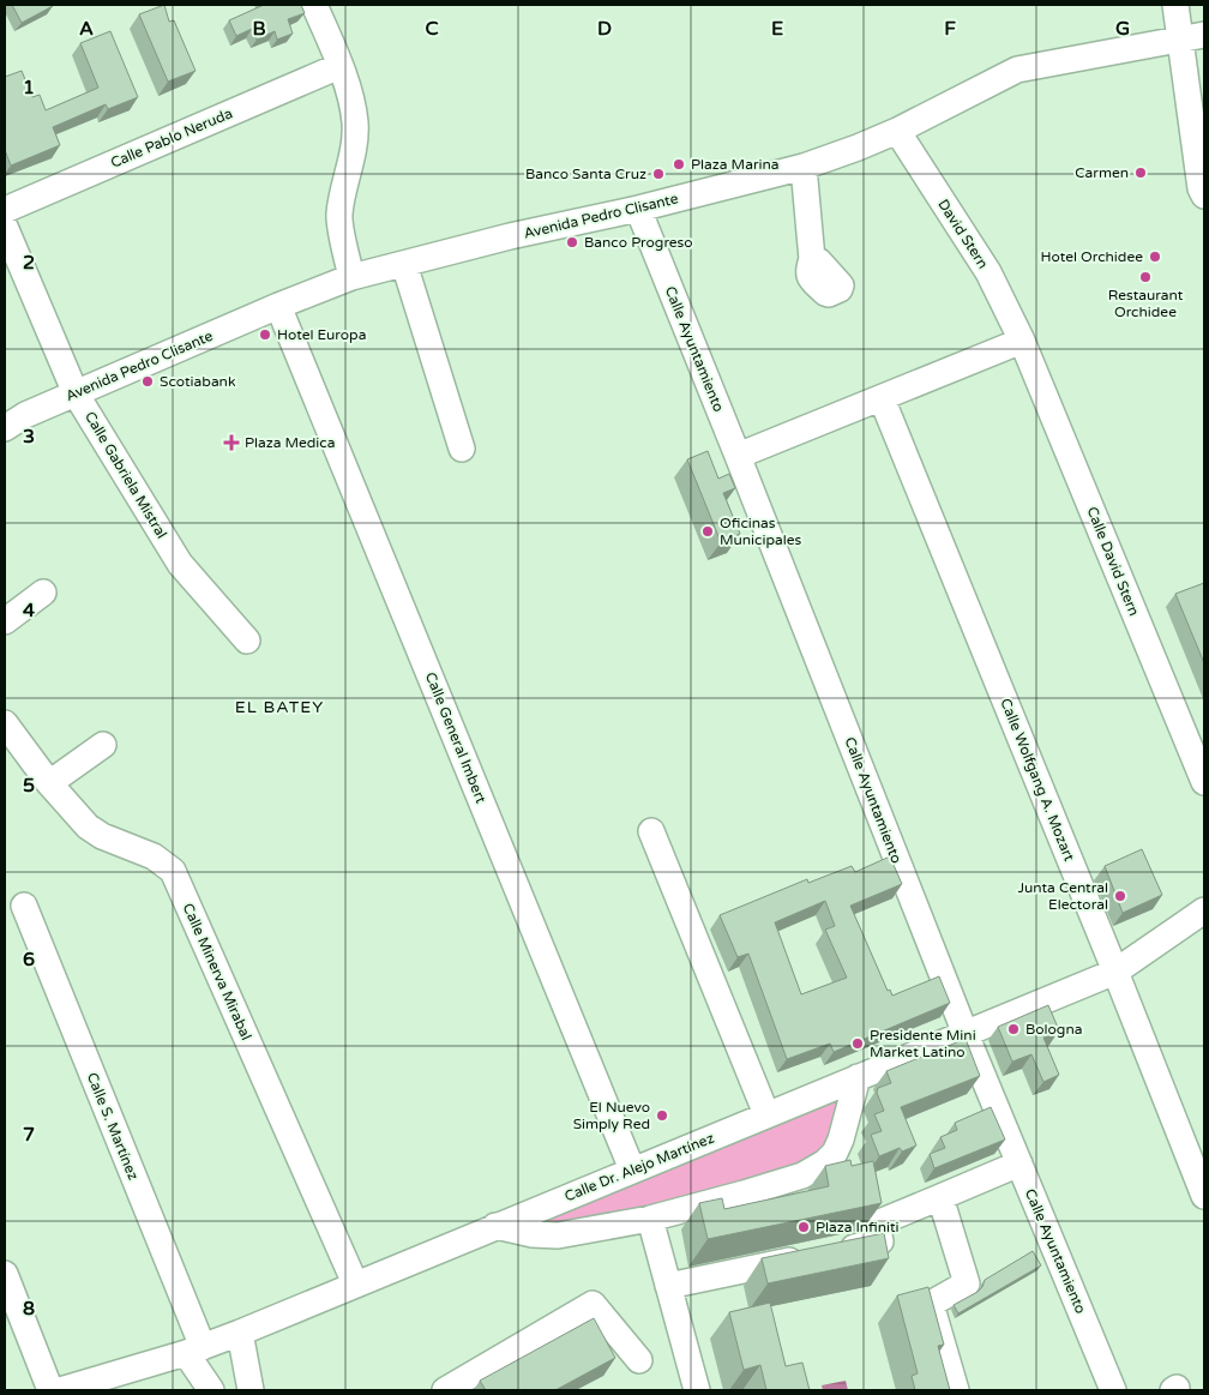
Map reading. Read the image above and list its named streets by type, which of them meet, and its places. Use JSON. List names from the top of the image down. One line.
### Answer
{"streets":{"street":["Calle Pablo Neruda","Avenida Pedro Clisante","David Stern","Calle Ayuntamiento","Calle Gabriela Mistral","Calle David Stern","Calle General Imbert","Calle Wolfgang A. Mozart","Calle Minerva Mirabal","Calle S. Martínez","Calle Dr. Alejo Martínez"]},"crossings":[["Avenida Pedro Clisante","David Stern"],["Avenida Pedro Clisante","Calle Ayuntamiento"],["Avenida Pedro Clisante","Calle Gabriela Mistral"],["Avenida Pedro Clisante","Calle General Imbert"],["David Stern","Calle David Stern"],["Calle Ayuntamiento","Calle Dr. Alejo Martínez"],["Calle General Imbert","Calle Dr. Alejo Martínez"],["Calle Wolfgang A. Mozart","Calle Dr. Alejo Martínez"],["Calle Minerva Mirabal","Calle Dr. Alejo Martínez"],["Calle S. Martínez","Calle Dr. Alejo Martínez"]],"districts":["EL BATEY"],"places":{"other":["Plaza Marina","Carmen","Banco Santa Cruz","Banco Progreso","Hotel Orchidee","Restaurant Orchidee","Hotel Europa","Scotiabank","Oficinas Municipales","Junta Central Electoral","Bologna","Presidente Mini Market Latino","El Nuevo Simply Red","Plaza Infiniti"],"health":["Plaza Medica"]},"grid":{"columns":["A","B","C","D","E","F","G"],"rows":["1","2","3","4","5","6","7","8"]}}
